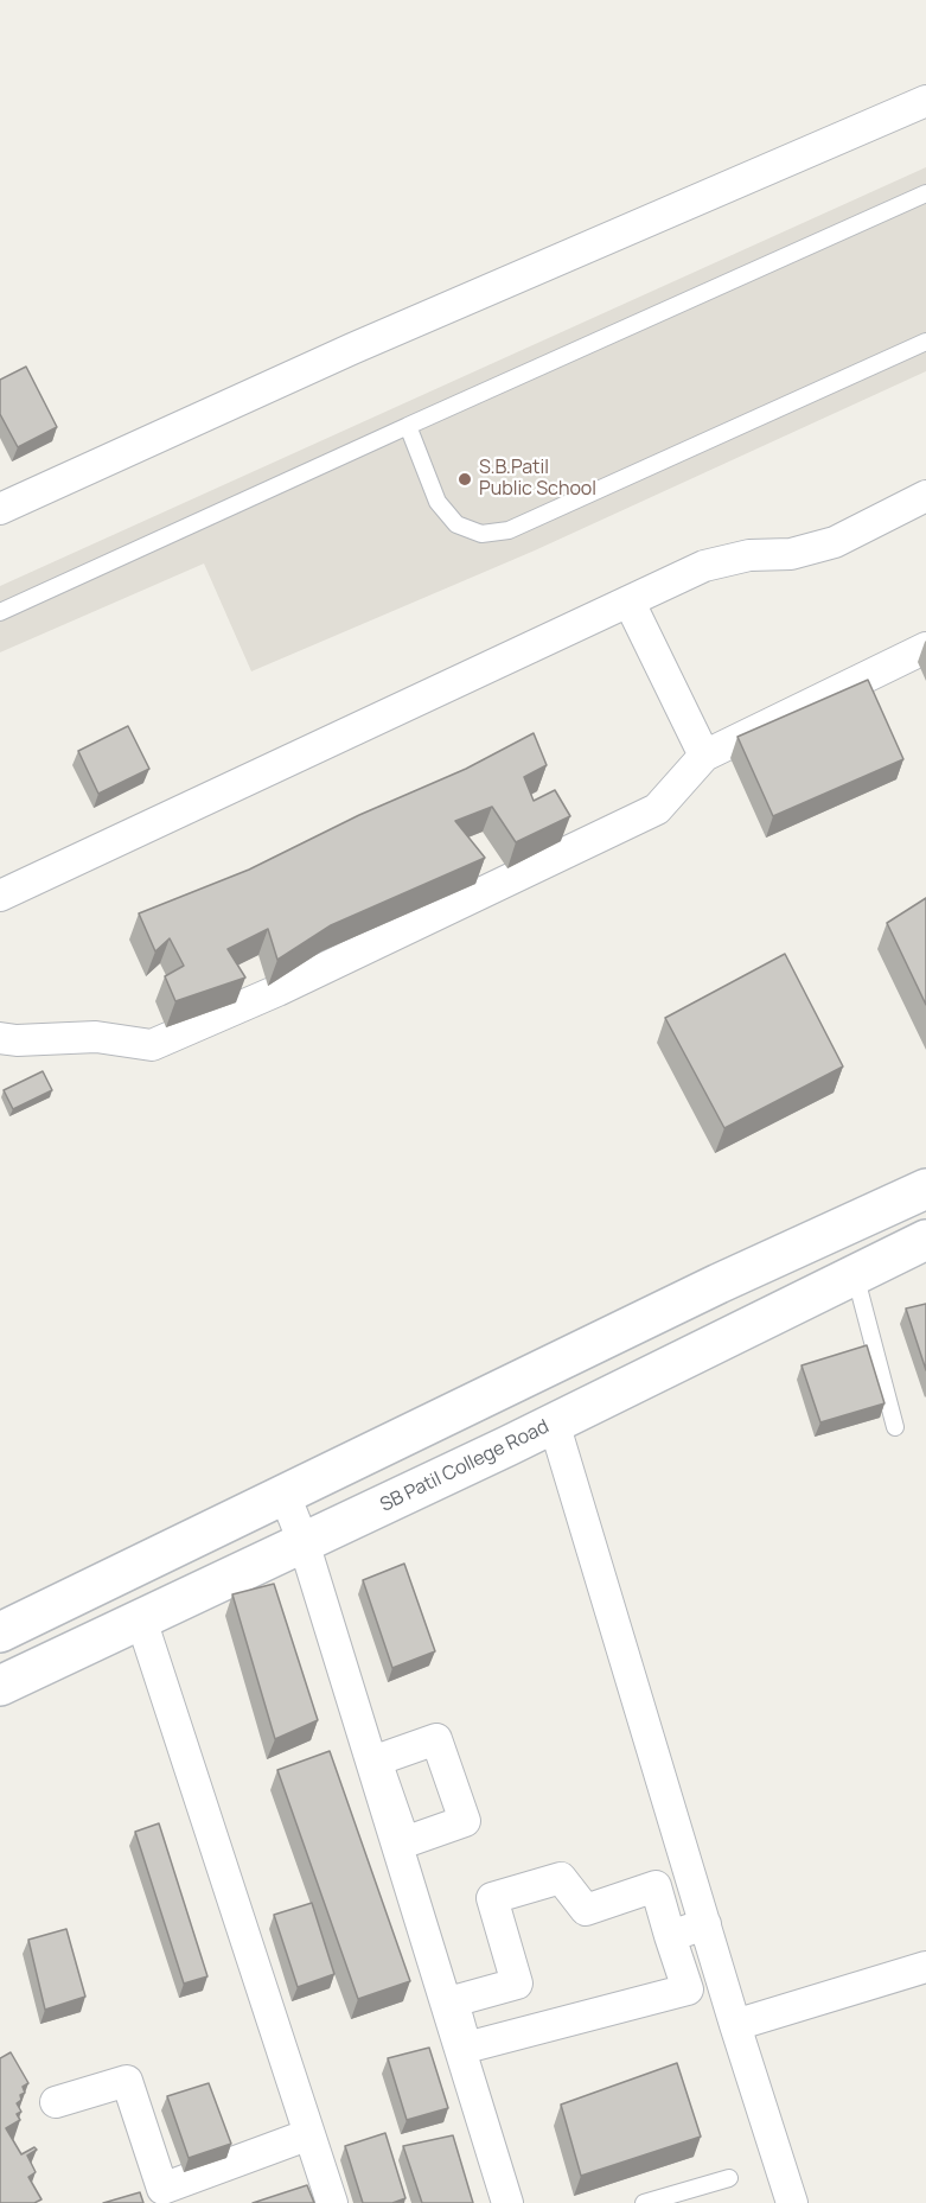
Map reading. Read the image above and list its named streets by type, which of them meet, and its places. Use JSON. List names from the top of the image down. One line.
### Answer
{"streets":{"street":["SB Patil College Road"]},"places":["S.B.Patil Public School"]}
